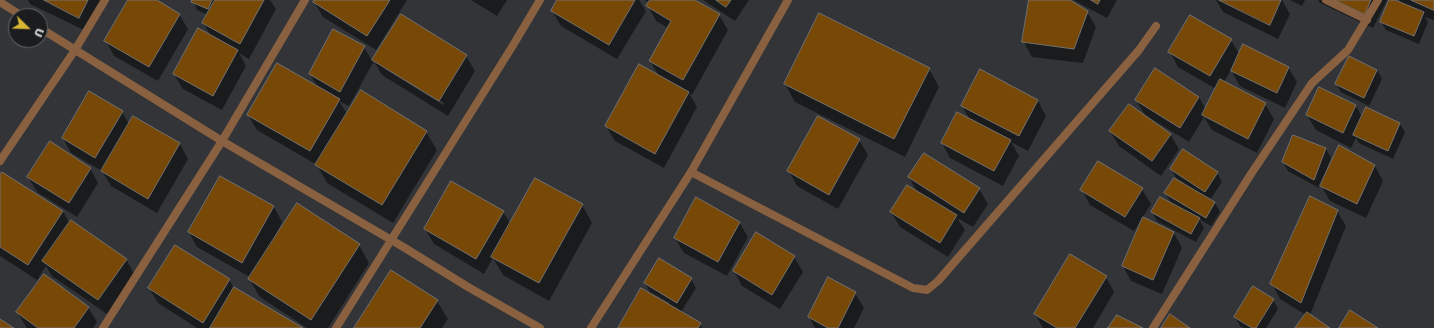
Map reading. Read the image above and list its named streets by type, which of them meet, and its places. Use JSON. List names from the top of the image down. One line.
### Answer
{"north":"bottom right"}
